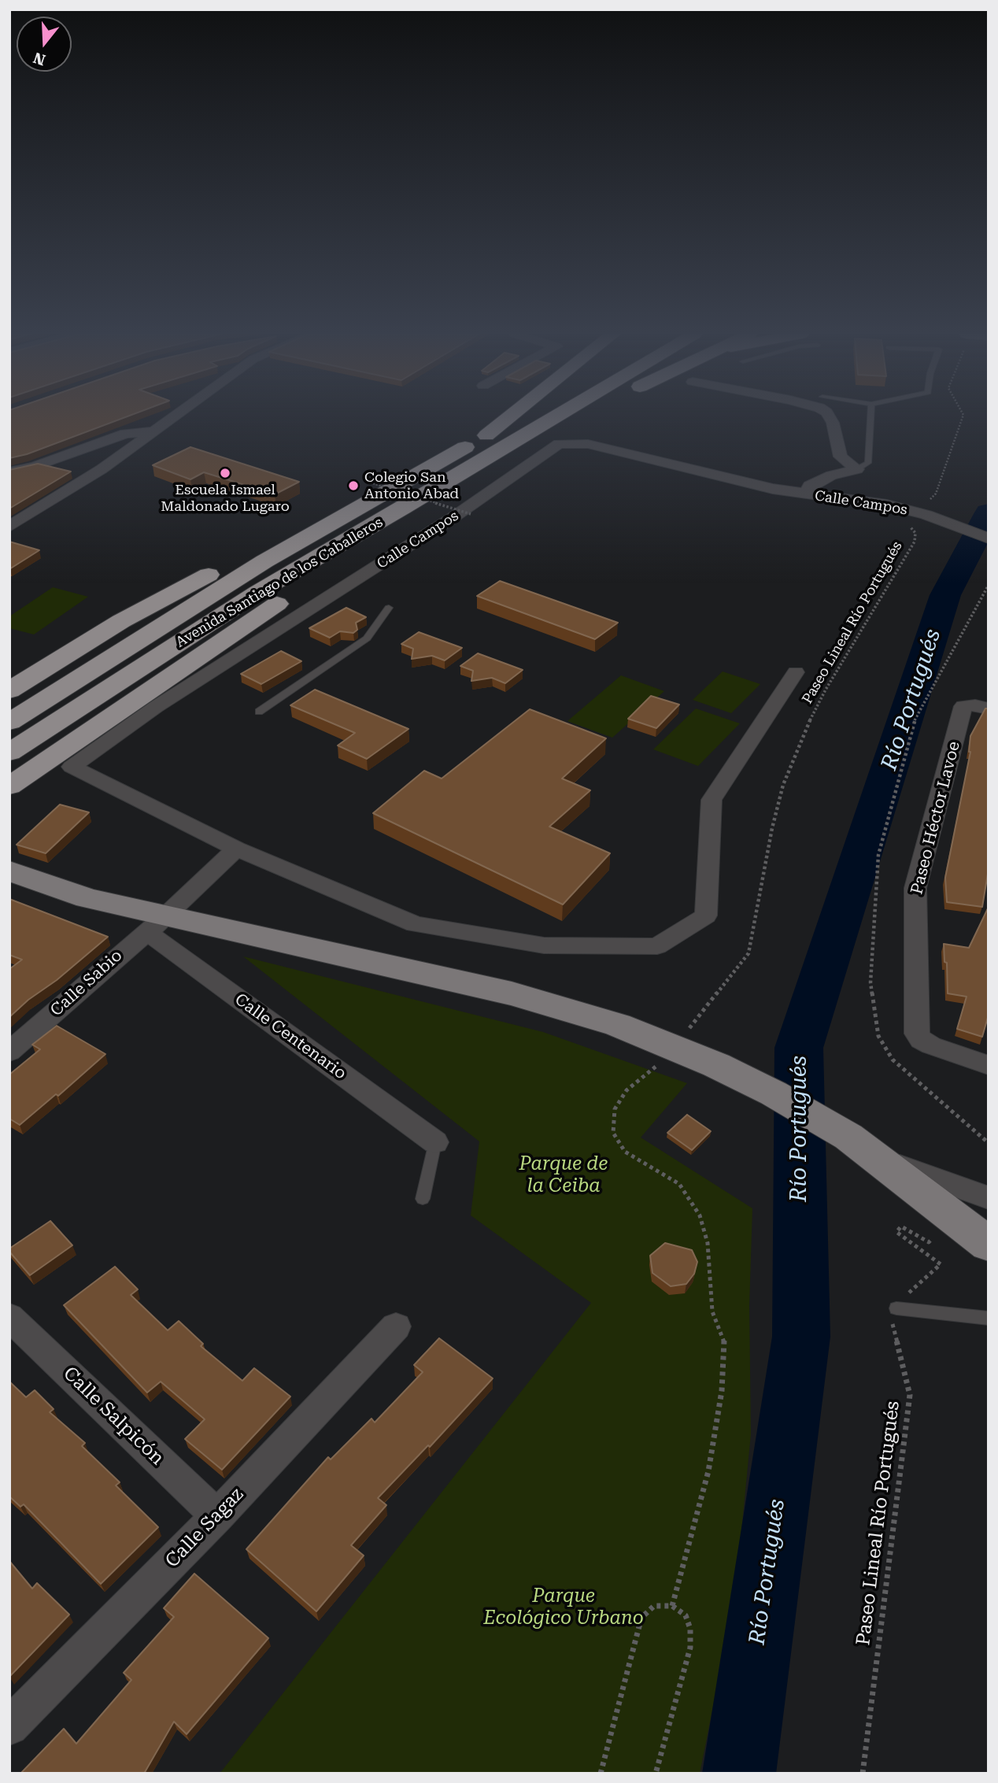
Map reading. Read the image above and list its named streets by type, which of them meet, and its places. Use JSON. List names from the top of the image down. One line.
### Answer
{"streets":{"highway":["Avenida Santiago de los Caballeros"],"street":["Calle Campos","Paseo Héctor Lavoe","Calle Sabio","Calle Centenario","Calle Salpicón","Calle Sagaz"],"path":["Paseo Lineal Río Portugués"]},"crossings":[["Calle Campos","Calle Sabio"],["Calle Sabio","Calle Centenario"],["Calle Salpicón","Calle Sagaz"]],"water":["Río Portugués"],"parks":["Parque de la Ceiba","Parque Ecológico Urbano"],"places":["Escuela Ismael Maldonado Lugaro","Colegio San Antonio Abad"],"north":"bottom"}
